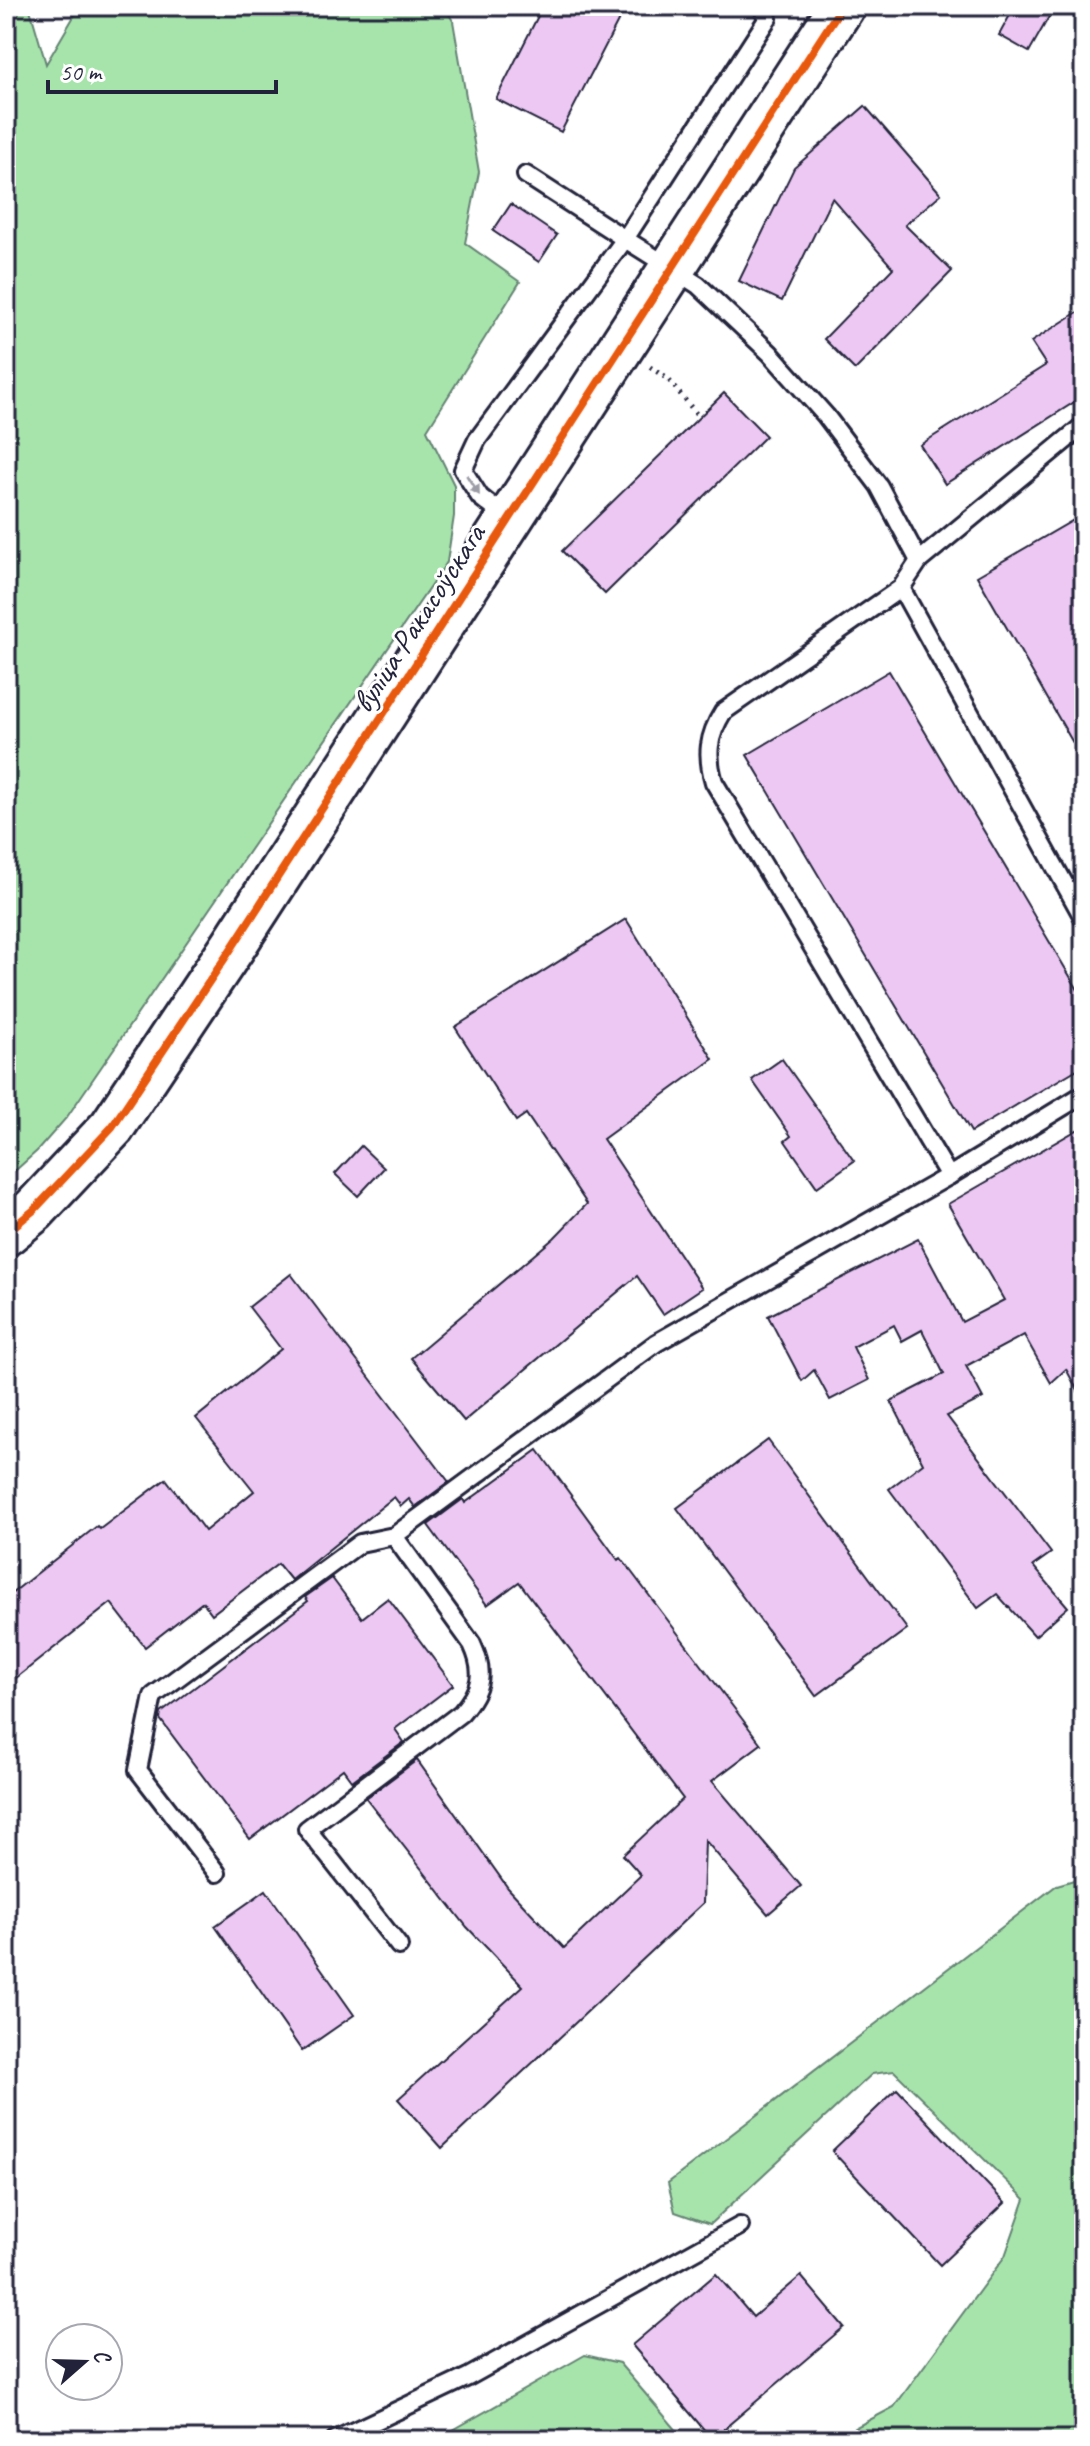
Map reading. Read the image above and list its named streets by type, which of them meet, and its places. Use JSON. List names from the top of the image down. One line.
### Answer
{"streets":{"street":["вуліца Ракасоўскага"]},"scale_bar":"50 m","north":"right"}
